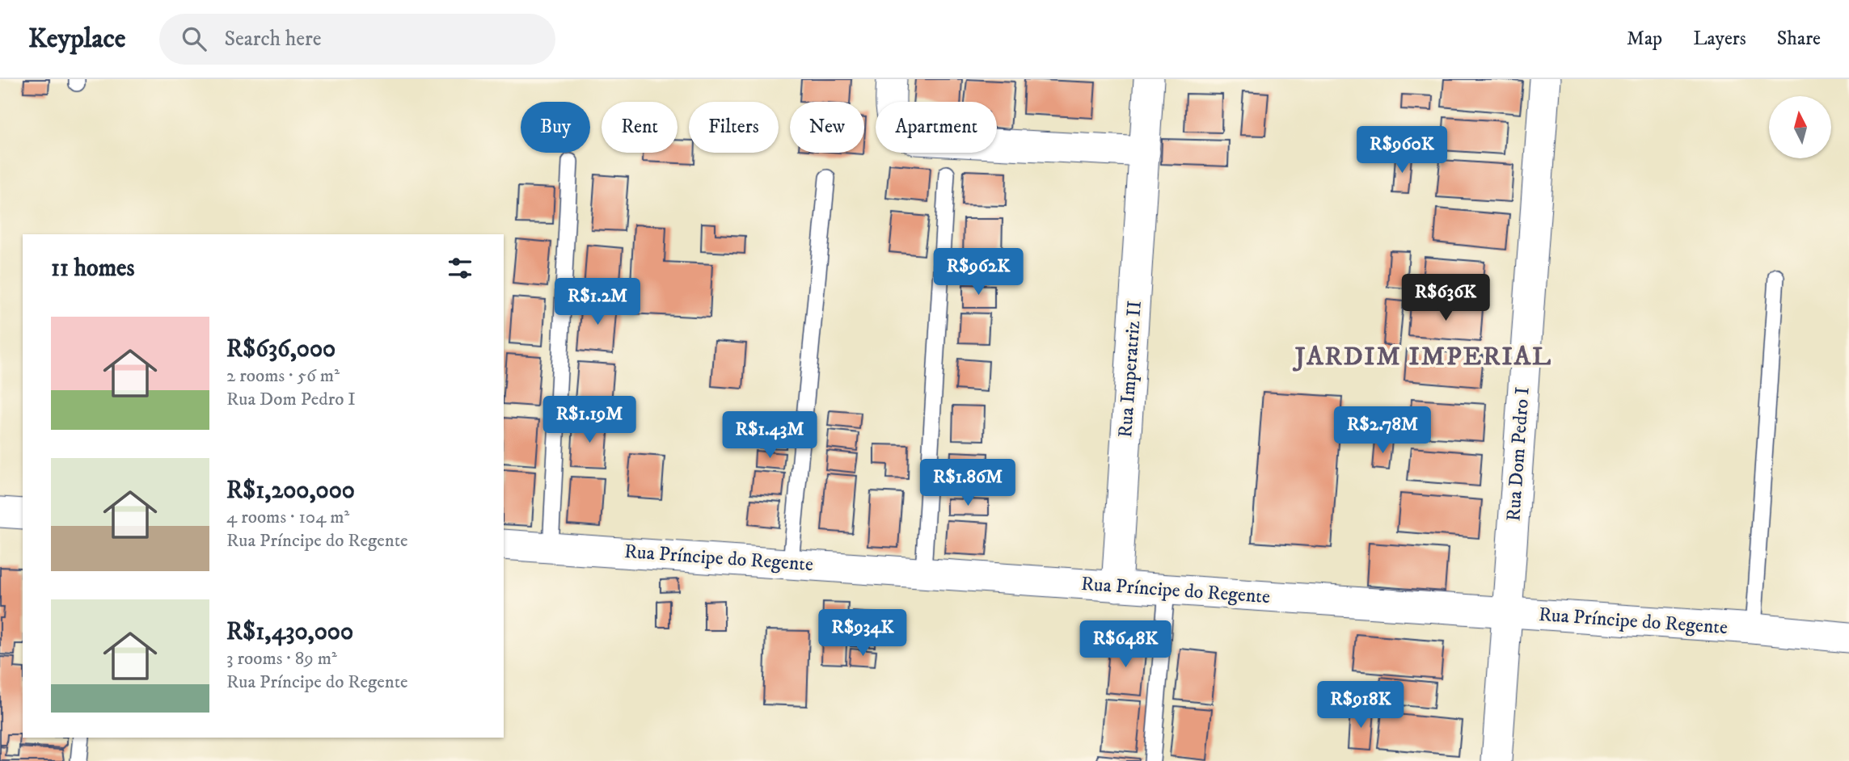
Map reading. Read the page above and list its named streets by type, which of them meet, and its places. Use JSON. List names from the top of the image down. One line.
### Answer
{"streets":{"street":["Rua Imperatriz II","Rua Dom Pedro I","Rua Príncipe do Regente"]},"crossings":[["Rua Imperatriz II","Rua Príncipe do Regente"],["Rua Dom Pedro I","Rua Príncipe do Regente"]],"districts":["JARDIM IMPERIAL"],"north":"top","page":{"header":"Keyplace","search":"Search here","nav":["Map","Layers","Share"],"chip":["Buy","Rent","Filters","New","Apartment"],"price":["R$960K","R$962K","R$636K","R$1.2M","R$1.19M","R$2.78M","R$1.43M","R$1.86M","R$934K","R$648K","R$918K"],"heading":"11 homes","list":[{"name":"R$636,000","note":"2 rooms · 56 m² · Rua Dom Pedro I"},{"name":"R$1,200,000","note":"4 rooms · 104 m² · Rua Príncipe do Regente"},{"name":"R$1,430,000","note":"3 rooms · 89 m² · Rua Príncipe do Regente"}]}}
